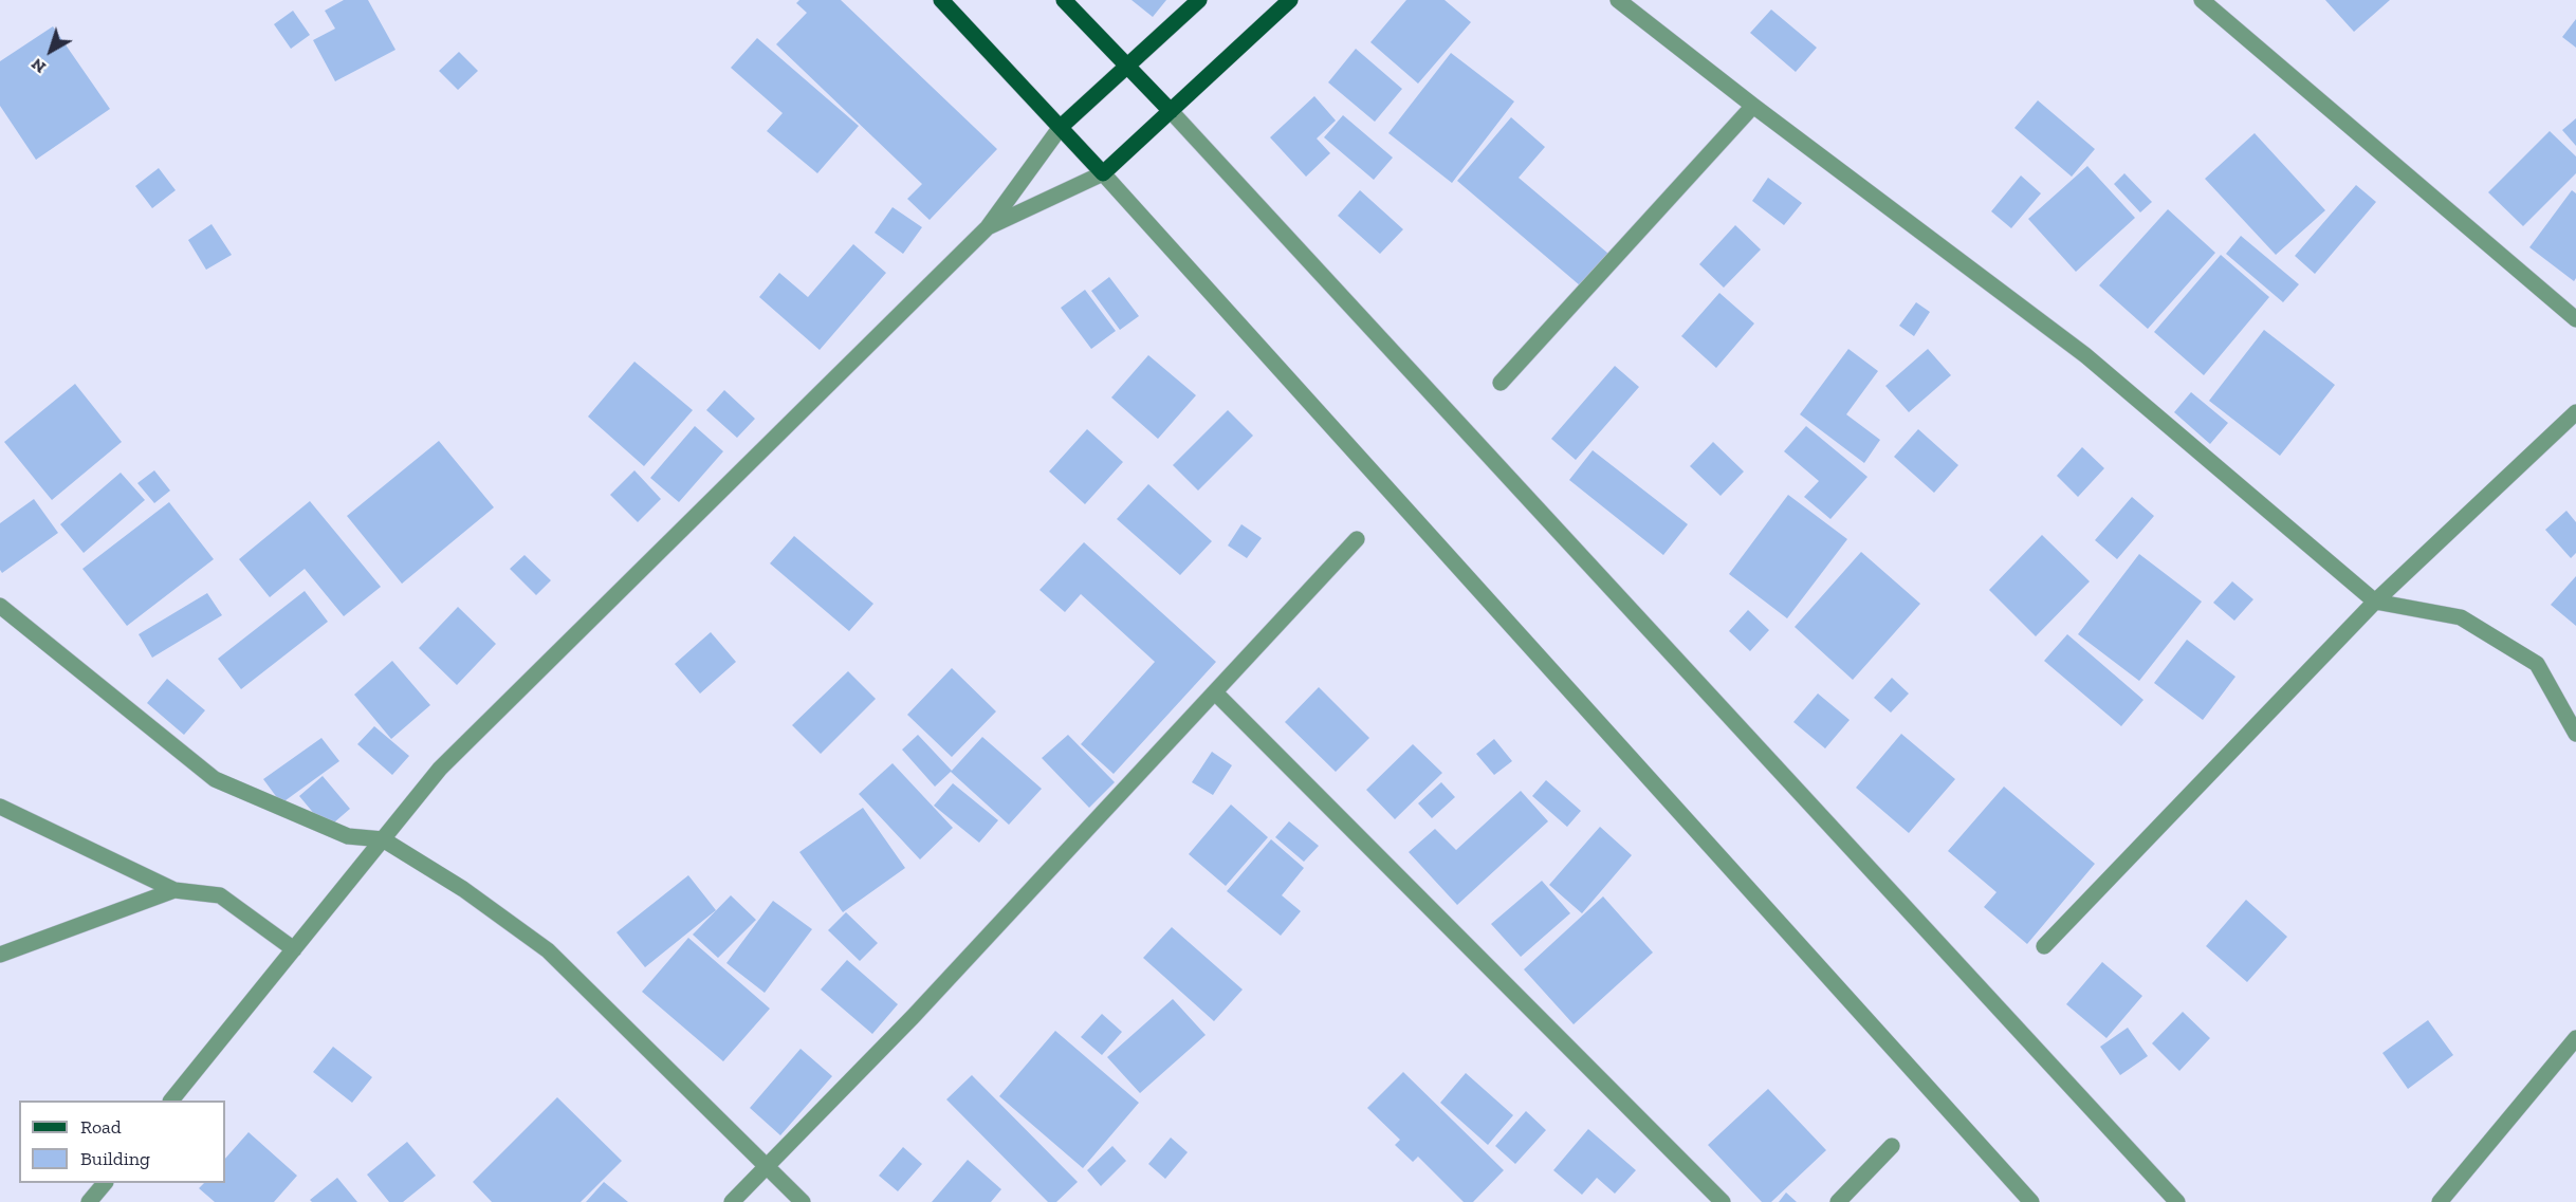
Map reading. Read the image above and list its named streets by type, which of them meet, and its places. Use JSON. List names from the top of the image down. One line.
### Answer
{"legend":["Road","Building"],"north":"bottom left"}
